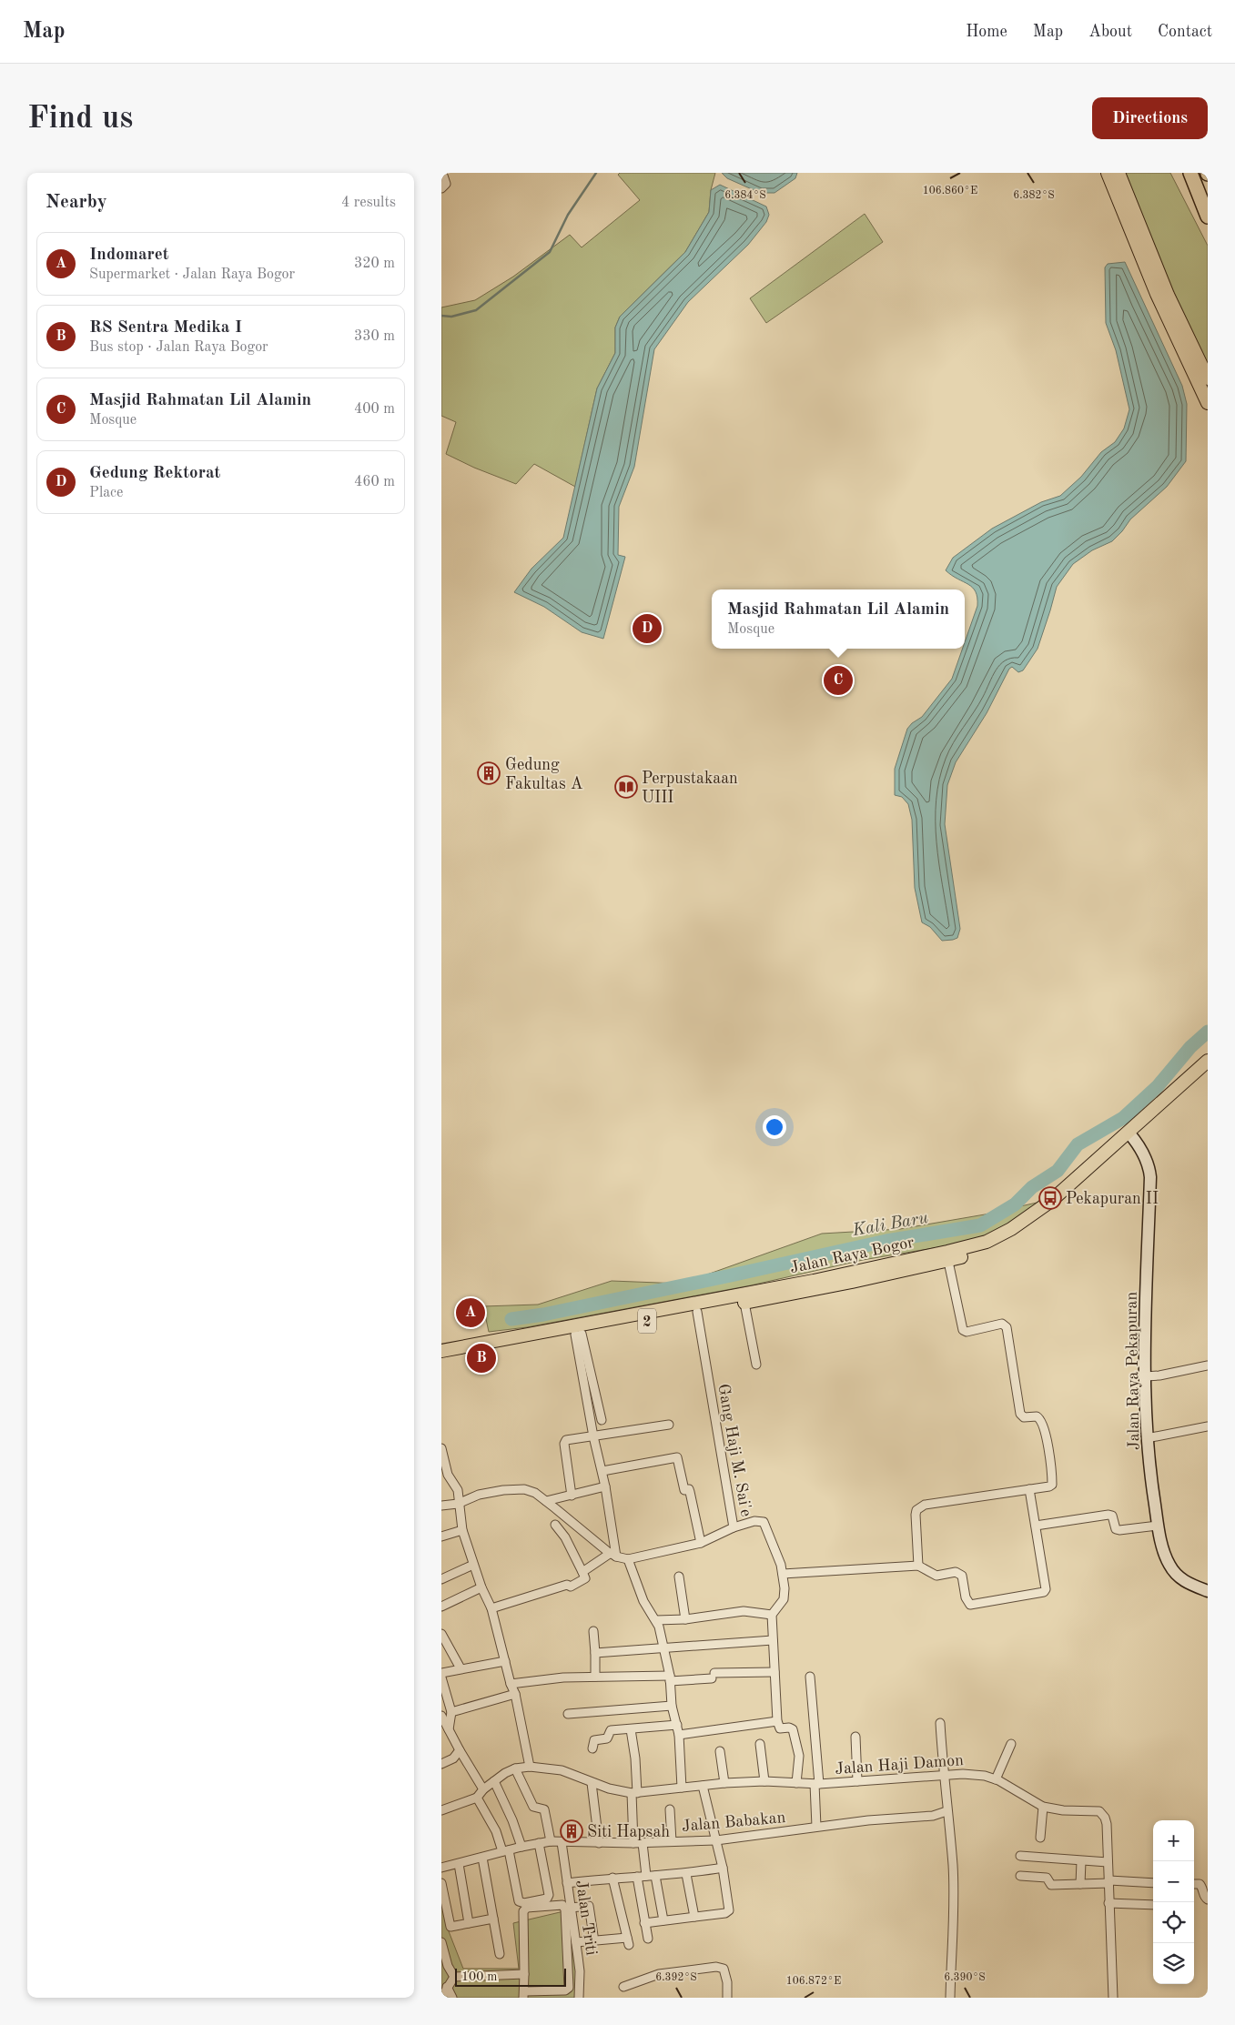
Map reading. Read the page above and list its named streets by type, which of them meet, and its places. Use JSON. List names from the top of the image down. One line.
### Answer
{"streets":{"highway":["Jalan Raya Bogor","2"],"main road":["Jalan Raya Pekapuran"],"street":["Gang Haji M. Sai'e","Jalan Haji Damon","Jalan Babakan","Jalan Triti"]},"crossings":[["Jalan Raya Bogor","Jalan Raya Pekapuran"],["Jalan Raya Bogor","Gang Haji M. Sai'e"],["Jalan Babakan","Jalan Triti"]],"water":["Kali Baru"],"places":{"building":["Gedung Fakultas A","Siti Hapsah"],"library":["Perpustakaan UIII"],"bus stop":["Pekapuran II"]},"scale_bar":"100 m","page":{"header":"Map","nav":["Home","Map","About","Contact"],"buttons":"Directions","title":"Find us","heading":["Nearby","4 results"],"list":[{"mark":"A","name":"Indomaret","note":"Supermarket · Jalan Raya Bogor","value":"320 m"},{"mark":"B","name":"RS Sentra Medika I","note":"Bus stop · Jalan Raya Bogor","value":"330 m"},{"mark":"C","name":"Masjid Rahmatan Lil Alamin","note":"Mosque","value":"400 m"},{"mark":"D","name":"Gedung Rektorat","note":"Place","value":"460 m"}],"popup":["Masjid Rahmatan Lil Alamin","Mosque"],"pins":["D","C","A","B"],"map_buttons":["+","−"],"scale":"100 m"},"coordinates":["106.860°E","6.384°S","6.382°S","6.392°S","6.390°S","106.872°E"]}
